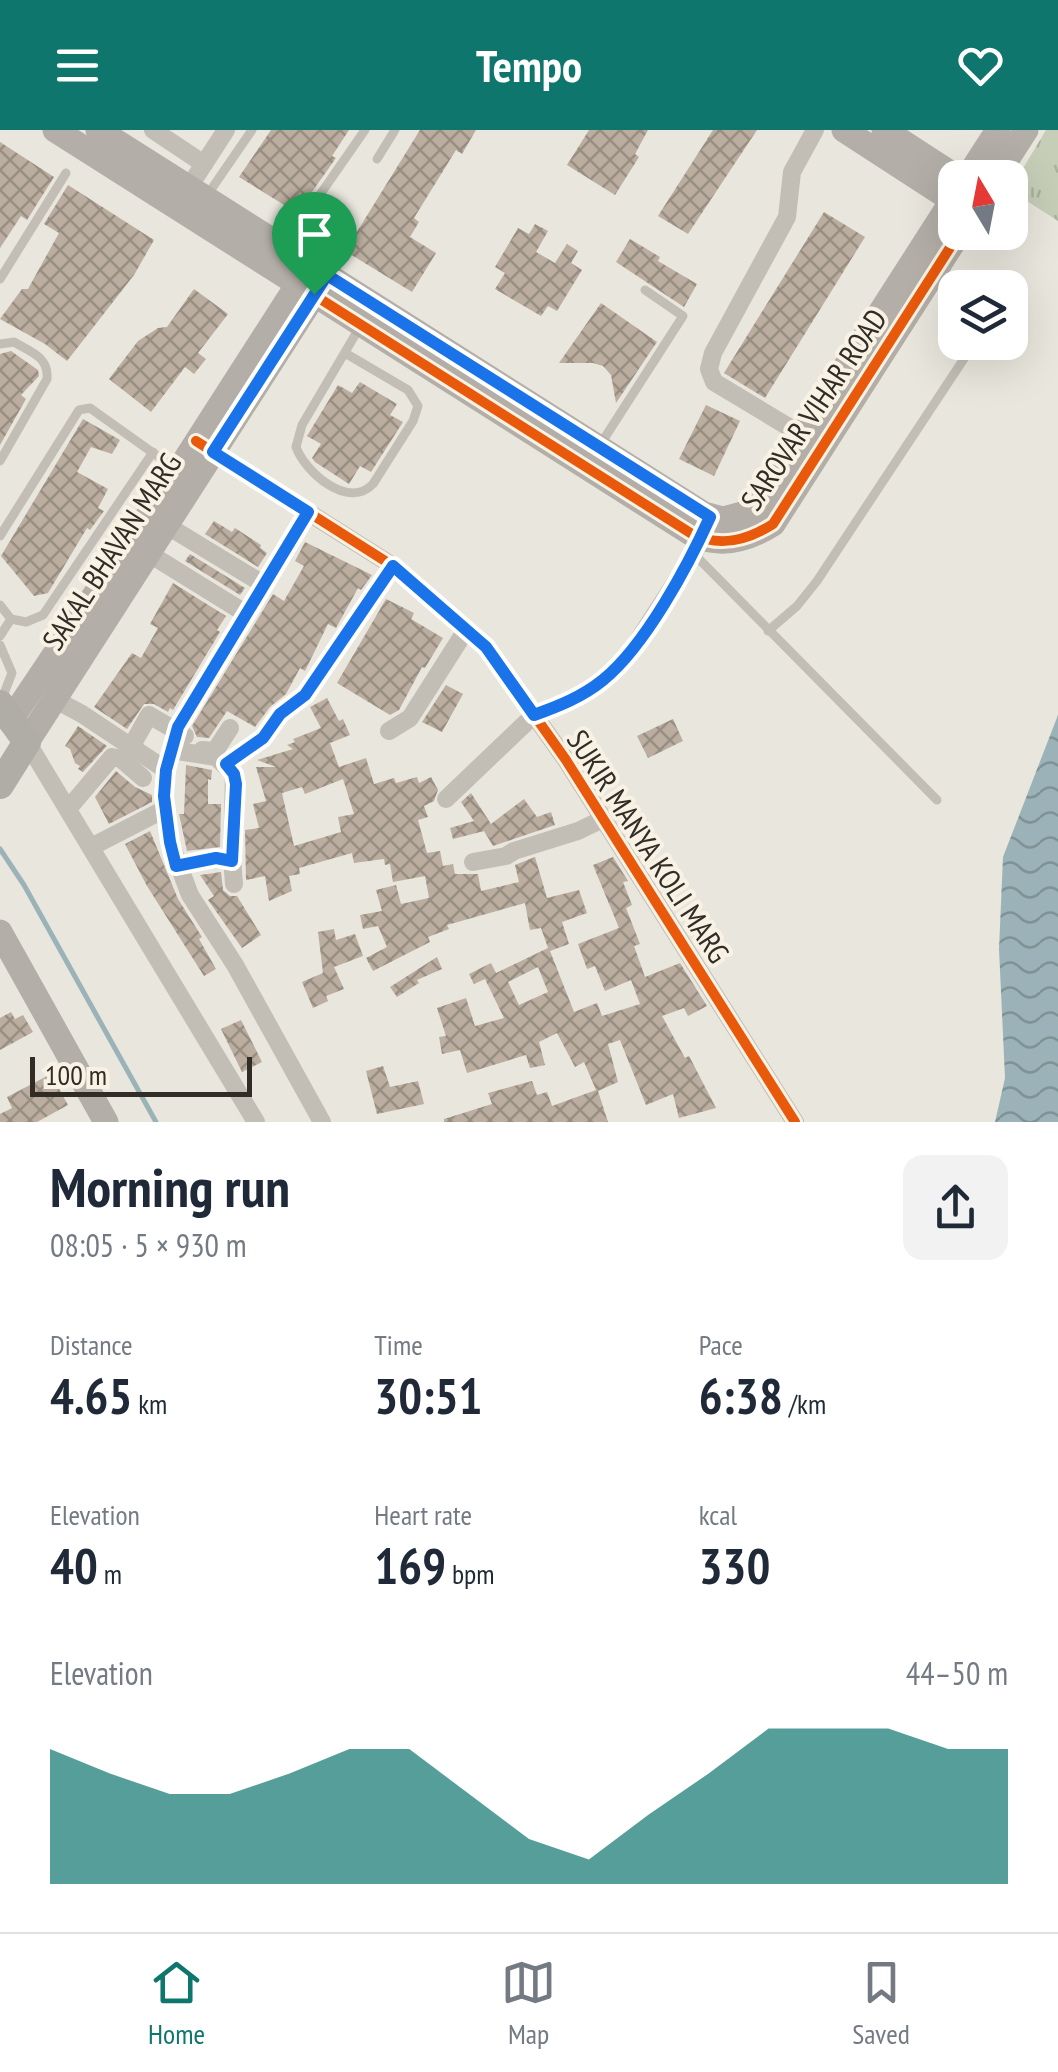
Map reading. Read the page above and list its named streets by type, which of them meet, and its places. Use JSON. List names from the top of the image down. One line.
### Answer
{"streets":{"street":["SAROVAR VIHAR ROAD","SAKAL BHAVAN MARG","SUKIR MANYA KOLI MARG"]},"crossings":[["SAROVAR VIHAR ROAD","SAKAL BHAVAN MARG"],["SAKAL BHAVAN MARG","SUKIR MANYA KOLI MARG"]],"scale_bar":"100 m","north":"top","page":{"header":"Tempo","scale":"100 m","heading":["Morning run","08:05 · 5 × 930 m"],"stats":[["Distance","4.65 km"],["Time","30:51"],["Pace","6:38 /km"],["Elevation","40 m"],["Heart rate","169 bpm"],["kcal","330"]],"chart":["Elevation","44–50 m"],"tabs":["Home","Map","Saved"]}}
